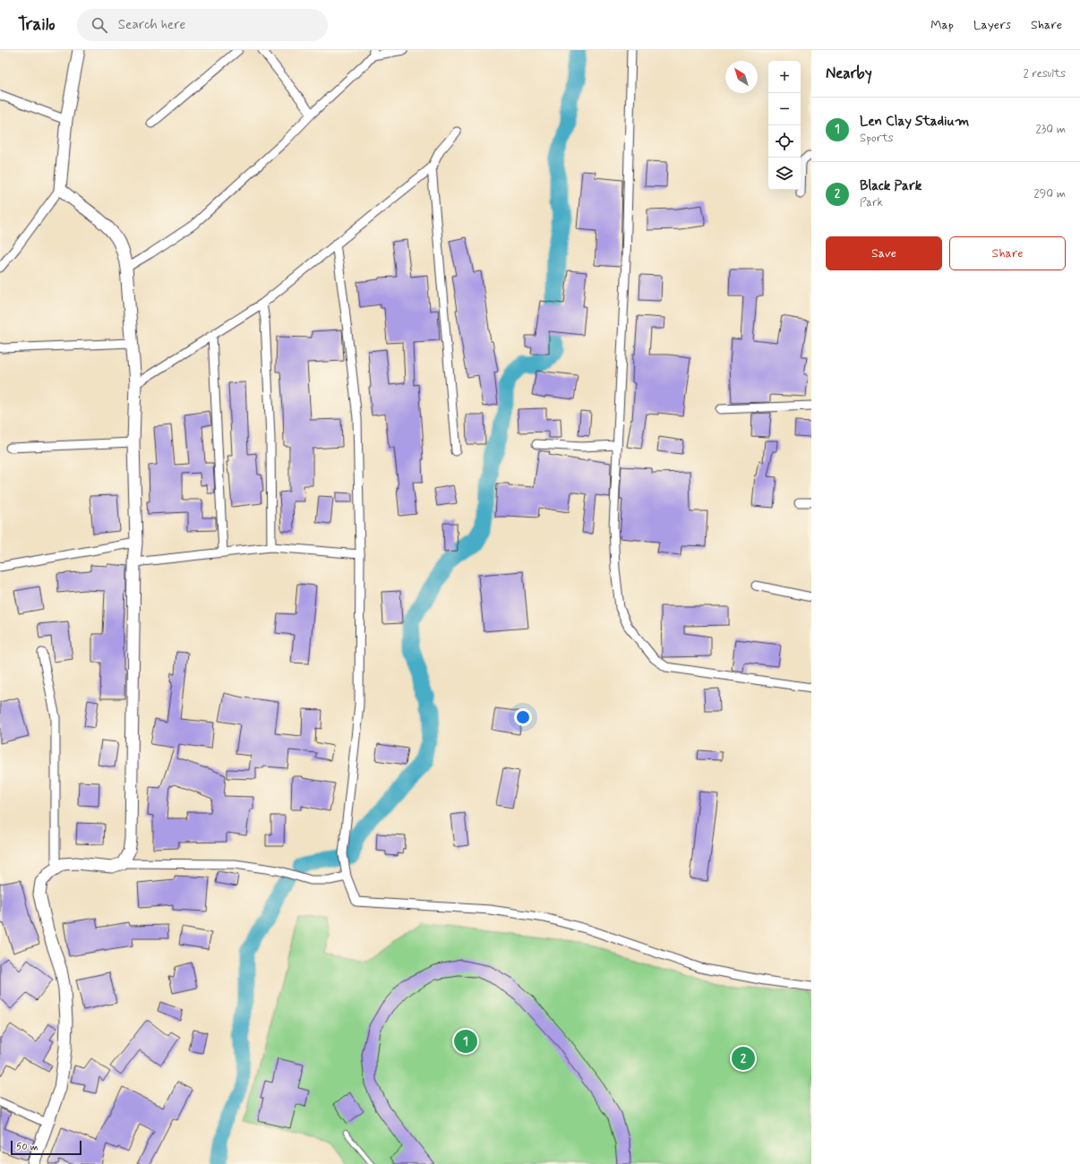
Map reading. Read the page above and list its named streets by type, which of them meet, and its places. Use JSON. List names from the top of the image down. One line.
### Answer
{"scale_bar":"50 m","north":"top left","page":{"header":"Trailo","search":"Search here","nav":["Map","Layers","Share"],"heading":["Nearby","2 results"],"map_buttons":["+","−"],"list":[{"mark":"1","name":"Len Clay Stadium","note":"Sports","value":"230 m"},{"mark":"2","name":"Black Park","note":"Park","value":"290 m"}],"buttons":["Save","Share"],"pins":["1","2"],"scale":"50 m"}}
